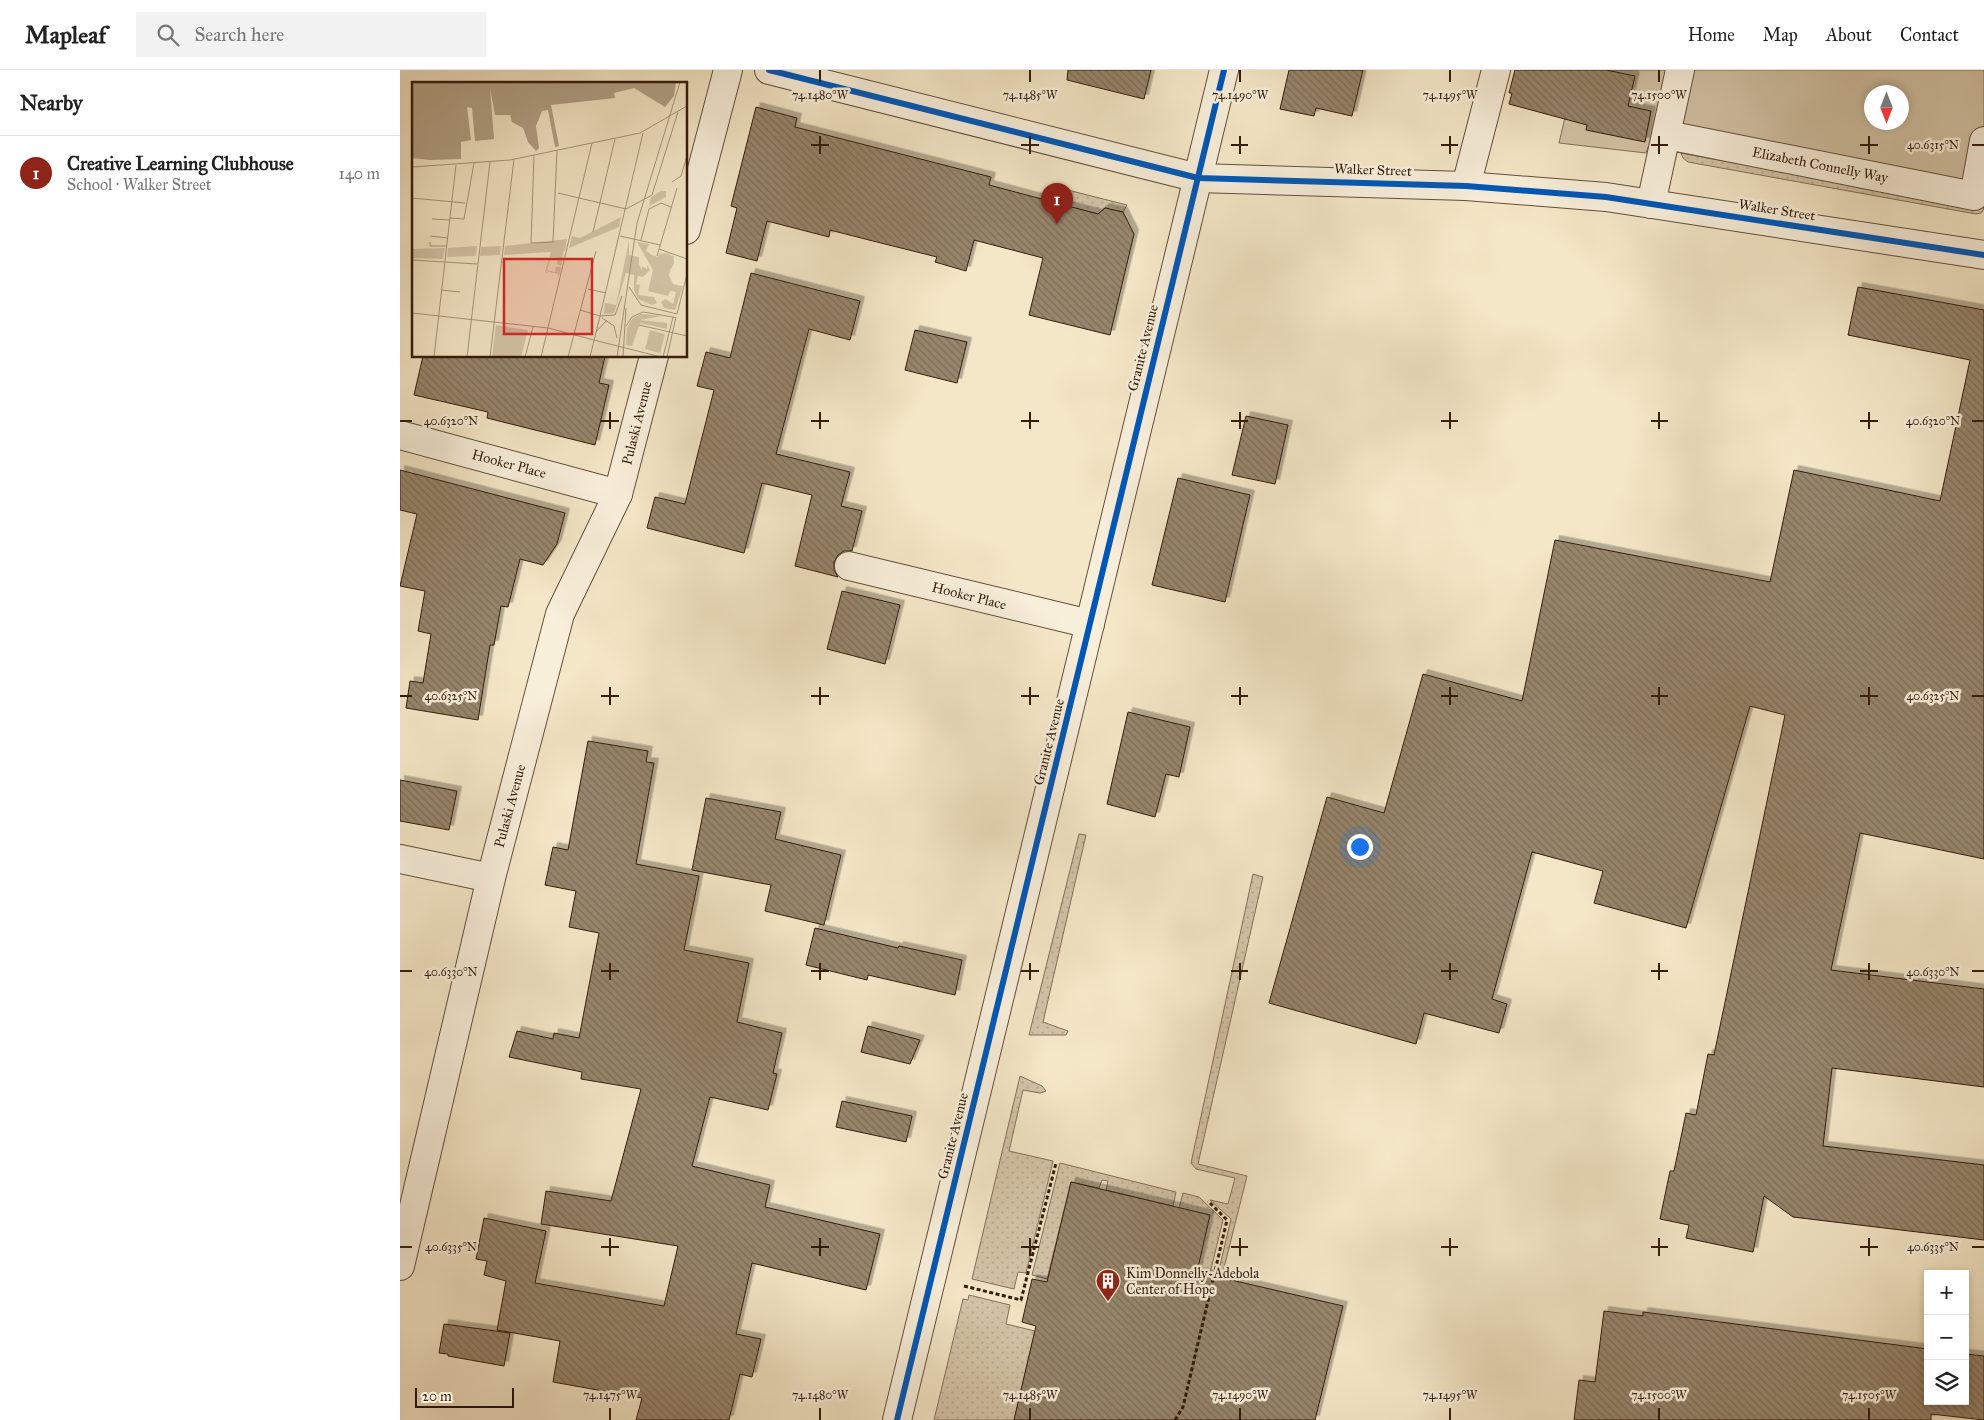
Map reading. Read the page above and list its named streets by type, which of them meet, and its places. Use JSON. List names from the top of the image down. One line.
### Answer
{"streets":{"street":["Elizabeth Connelly Way","Walker Street","Granite Avenue","Pulaski Avenue","Hooker Place"]},"crossings":[["Walker Street","Granite Avenue"],["Granite Avenue","Hooker Place"],["Pulaski Avenue","Hooker Place"]],"places":{"building":["Kim Donnelly-Adebola Center of Hope"]},"scale_bar":"20 m","north":"bottom","page":{"header":"Mapleaf","search":"Search here","nav":["Home","Map","About","Contact"],"heading":"Nearby","list":[{"mark":"1","name":"Creative Learning Clubhouse","note":"School · Walker Street","value":"140 m"}],"pins":"1","map_buttons":["+","−"],"scale":"20 m"},"coordinates":["74.1480°W","74.1485°W","74.1490°W","74.1495°W","74.1500°W","40.6315°N","40.6320°N","40.6325°N","40.6330°N","40.6335°N","74.1475°W","74.1505°W"]}
